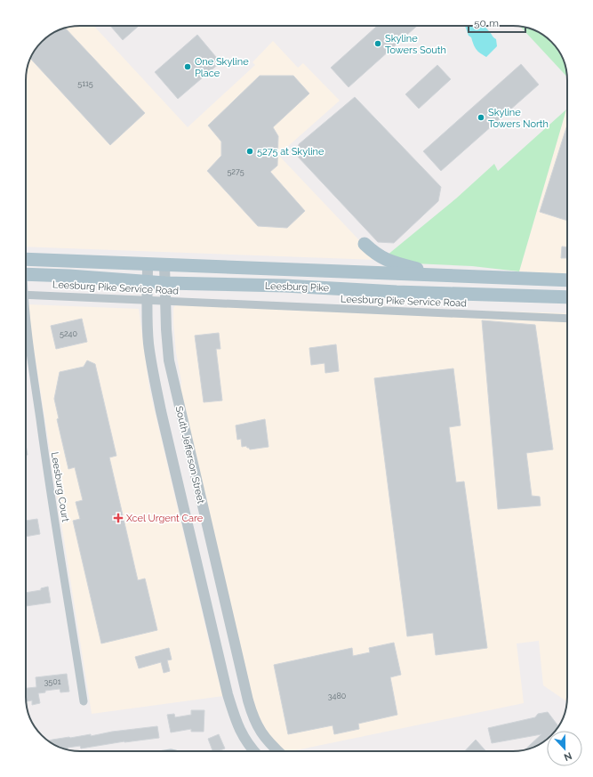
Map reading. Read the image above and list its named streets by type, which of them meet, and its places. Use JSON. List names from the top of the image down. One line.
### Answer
{"streets":{"main road":["Leesburg Pike"],"street":["Leesburg Pike Service Road","South Jefferson Street","Leesburg Court"]},"crossings":[["Leesburg Pike","South Jefferson Street"],["Leesburg Pike Service Road","South Jefferson Street"]],"places":{"other":["Skyline Towers South","One Skyline Place","Skyline Towers North","5275 at Skyline"],"health":["Xcel Urgent Care"]},"house_numbers":["5115","5275","5240","3501","3480"],"scale_bar":"50 m","north":"bottom"}
